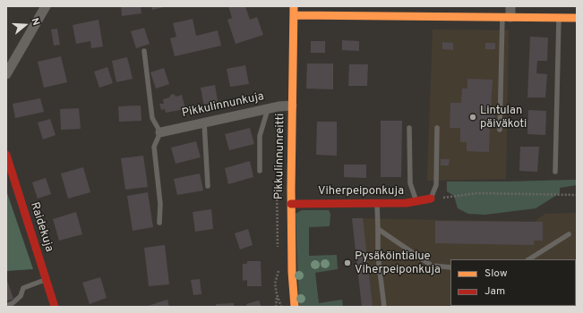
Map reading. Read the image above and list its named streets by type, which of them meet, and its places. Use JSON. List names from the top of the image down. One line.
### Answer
{"streets":{"street":["Pikkulinnunkuja","Pikkulinnunreitti","Viherpeiponkuja","Raidekuja"]},"crossings":[["Pikkulinnunkuja","Pikkulinnunreitti"],["Pikkulinnunreitti","Viherpeiponkuja"]],"places":["Lintulan päiväkoti","Pysäköintialue Viherpeiponkuja"],"legend":["Slow","Jam"],"north":"right"}
